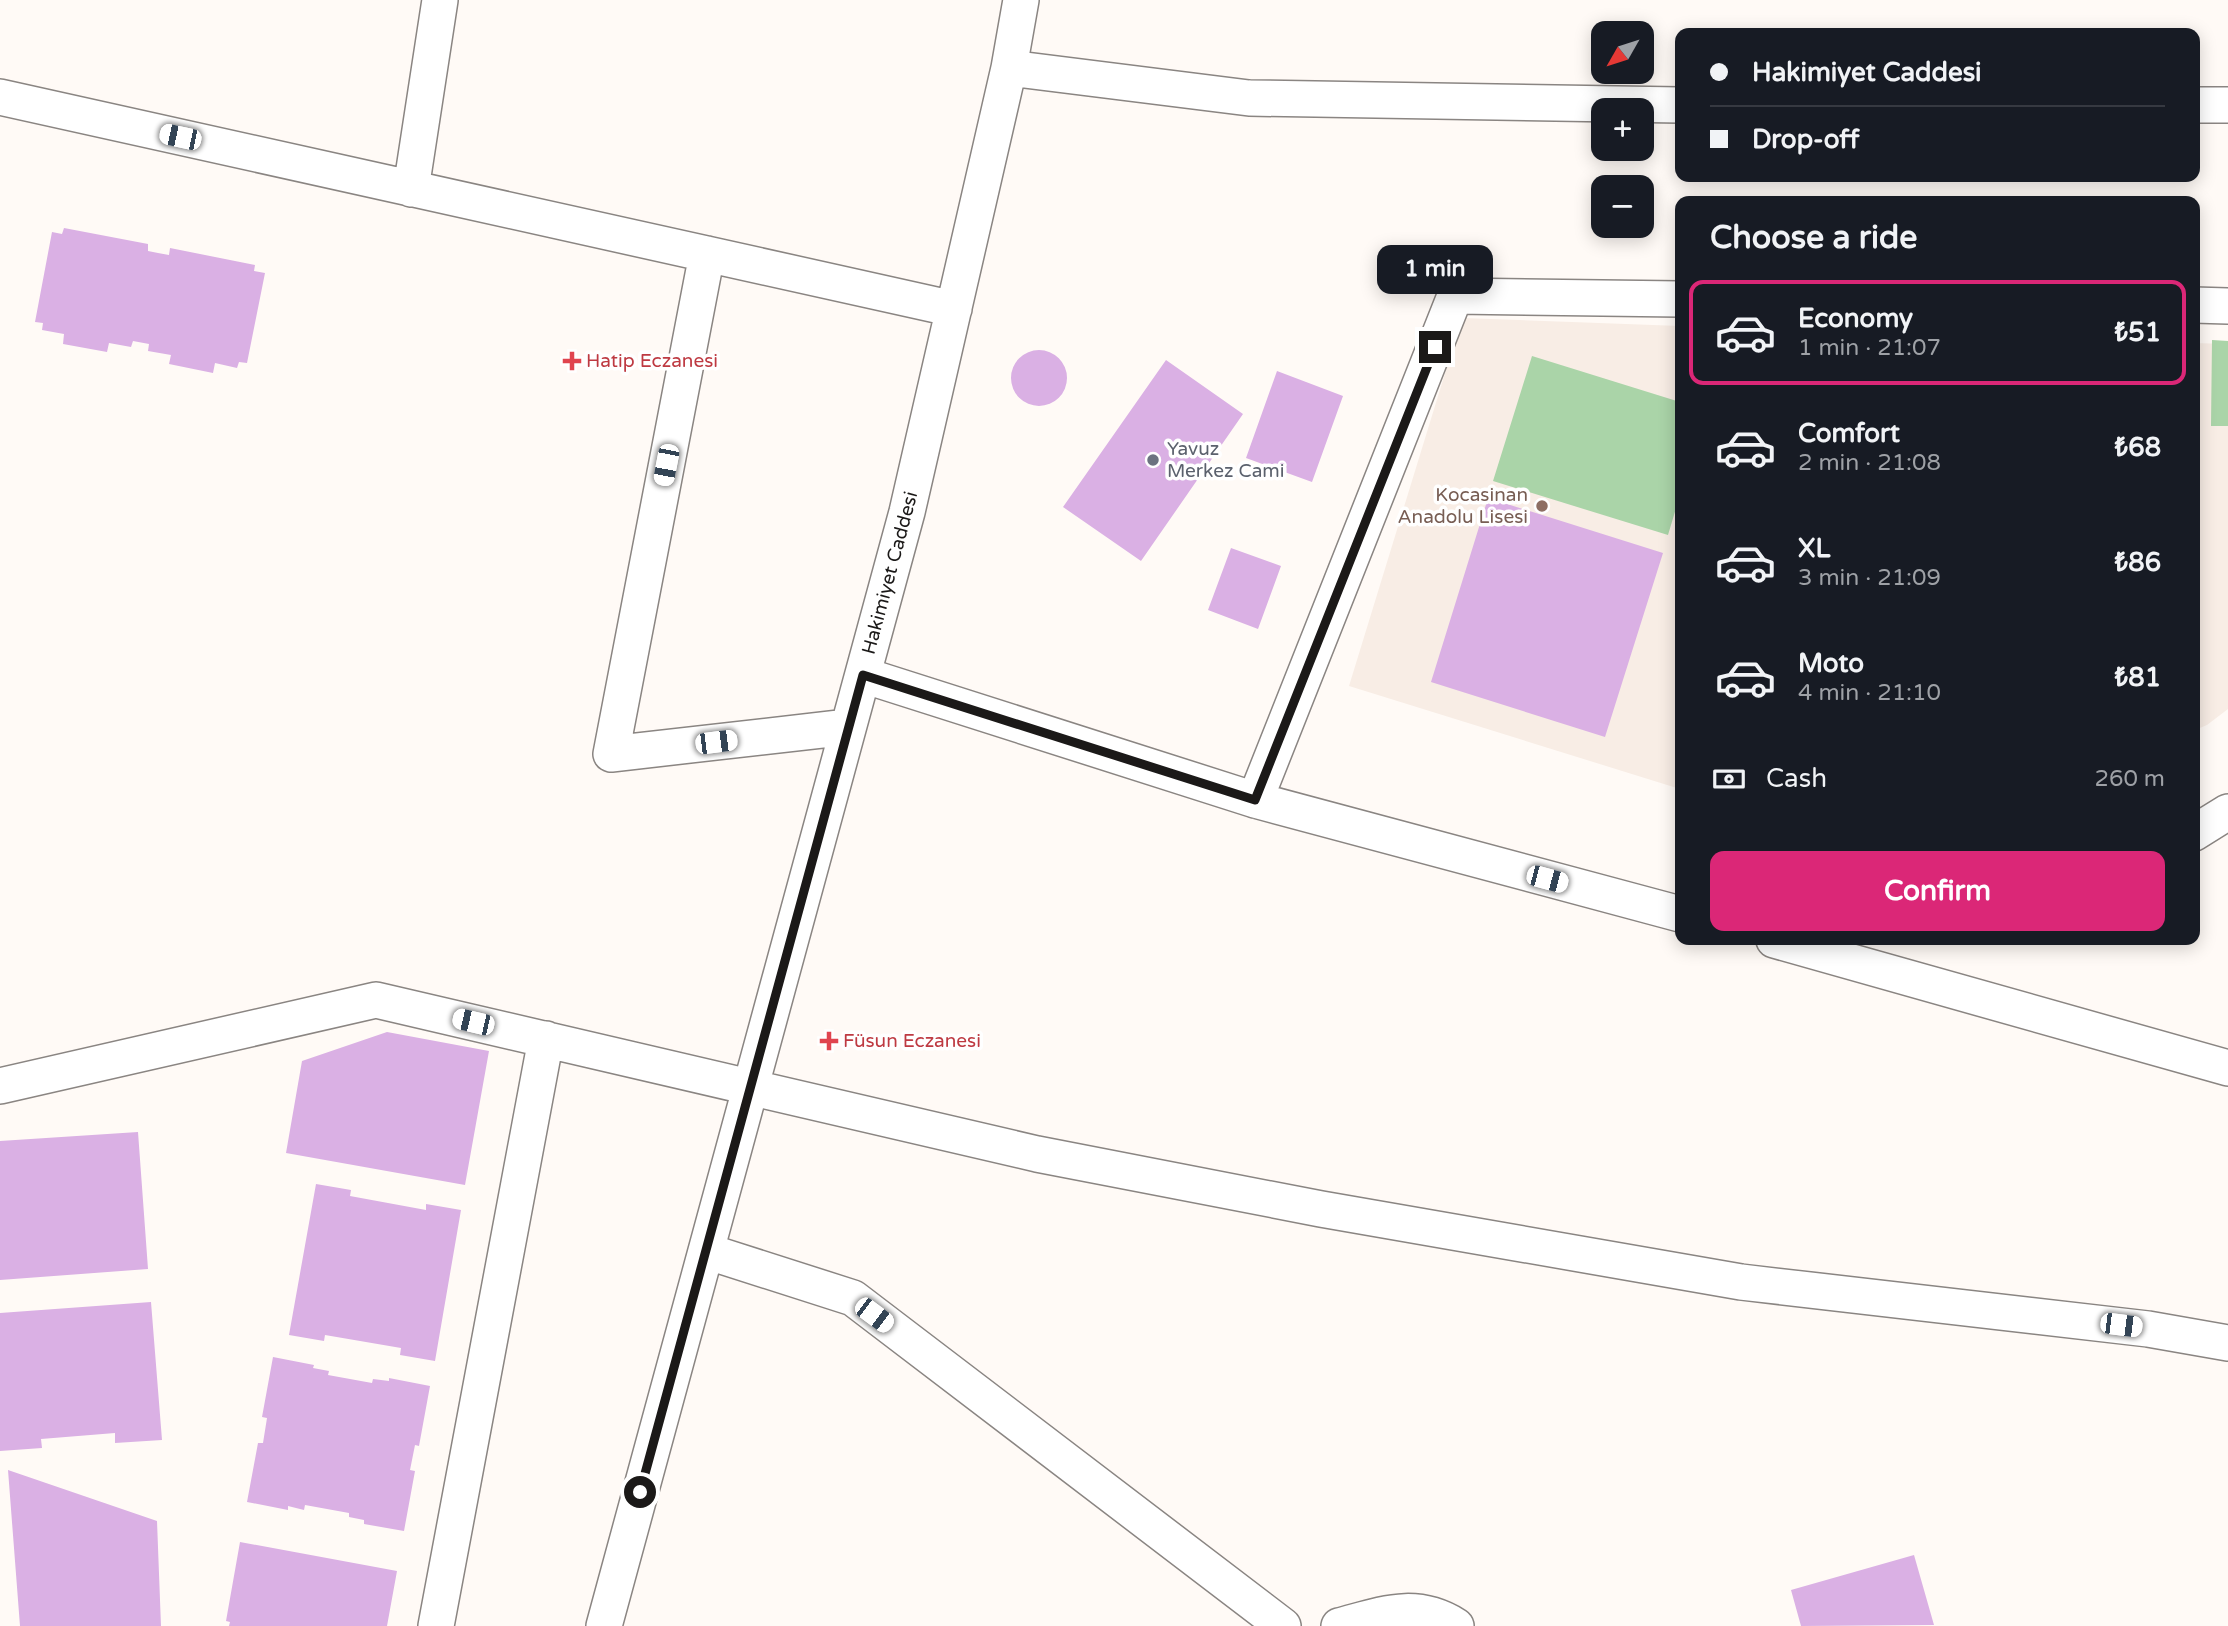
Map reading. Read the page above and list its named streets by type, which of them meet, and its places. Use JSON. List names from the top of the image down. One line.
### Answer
{"streets":{"street":["Hakimiyet Caddesi"]},"places":{"health":["Hatip Eczanesi","Füsun Eczanesi"],"other":["Yavuz Merkez Cami","Kocasinan Anadolu Lisesi"]},"north":"bottom left","page":{"map_buttons":["+","−"],"banner":["Hakimiyet Caddesi","Drop-off"],"heading":"Choose a ride","bubble":"1 min","list":[{"name":"Economy","note":"1 min · 21:07","value":"₺51"},{"name":"Comfort","note":"2 min · 21:08","value":"₺68"},{"name":"XL","note":"3 min · 21:09","value":"₺86"},{"name":"Moto","note":"4 min · 21:10","value":"₺81"}],"pay":["Cash","260 m"],"buttons":"Confirm"}}
